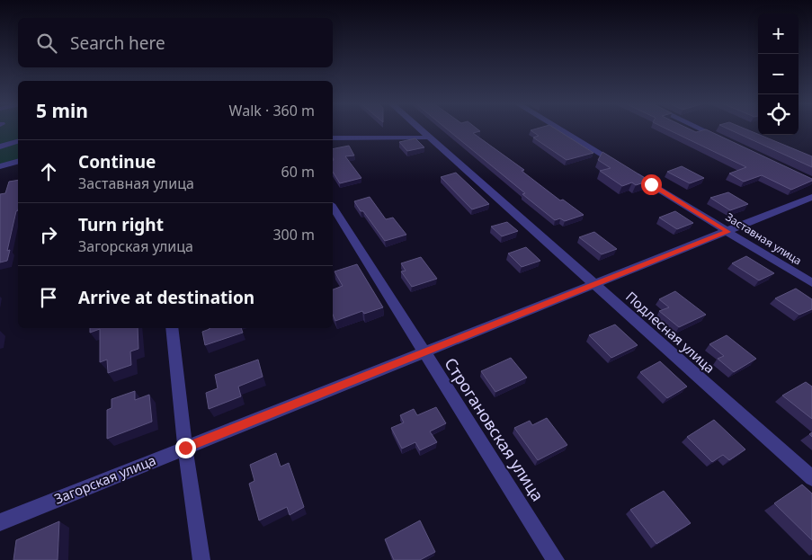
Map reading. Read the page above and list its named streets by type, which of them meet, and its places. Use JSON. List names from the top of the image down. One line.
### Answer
{"streets":{"street":["Заставная улица","Подлесная улица","Строгановская улица","Загорская улица"]},"crossings":[["Заставная улица","Загорская улица"],["Подлесная улица","Загорская улица"],["Строгановская улица","Загорская улица"]],"page":{"map_buttons":["+","−"],"search":"Search here","heading":["5 min","Walk · 360 m"],"list":[["Continue","Заставная улица","60 m"],["Turn right","Загорская улица","300 m"],"Arrive at destination"]}}
